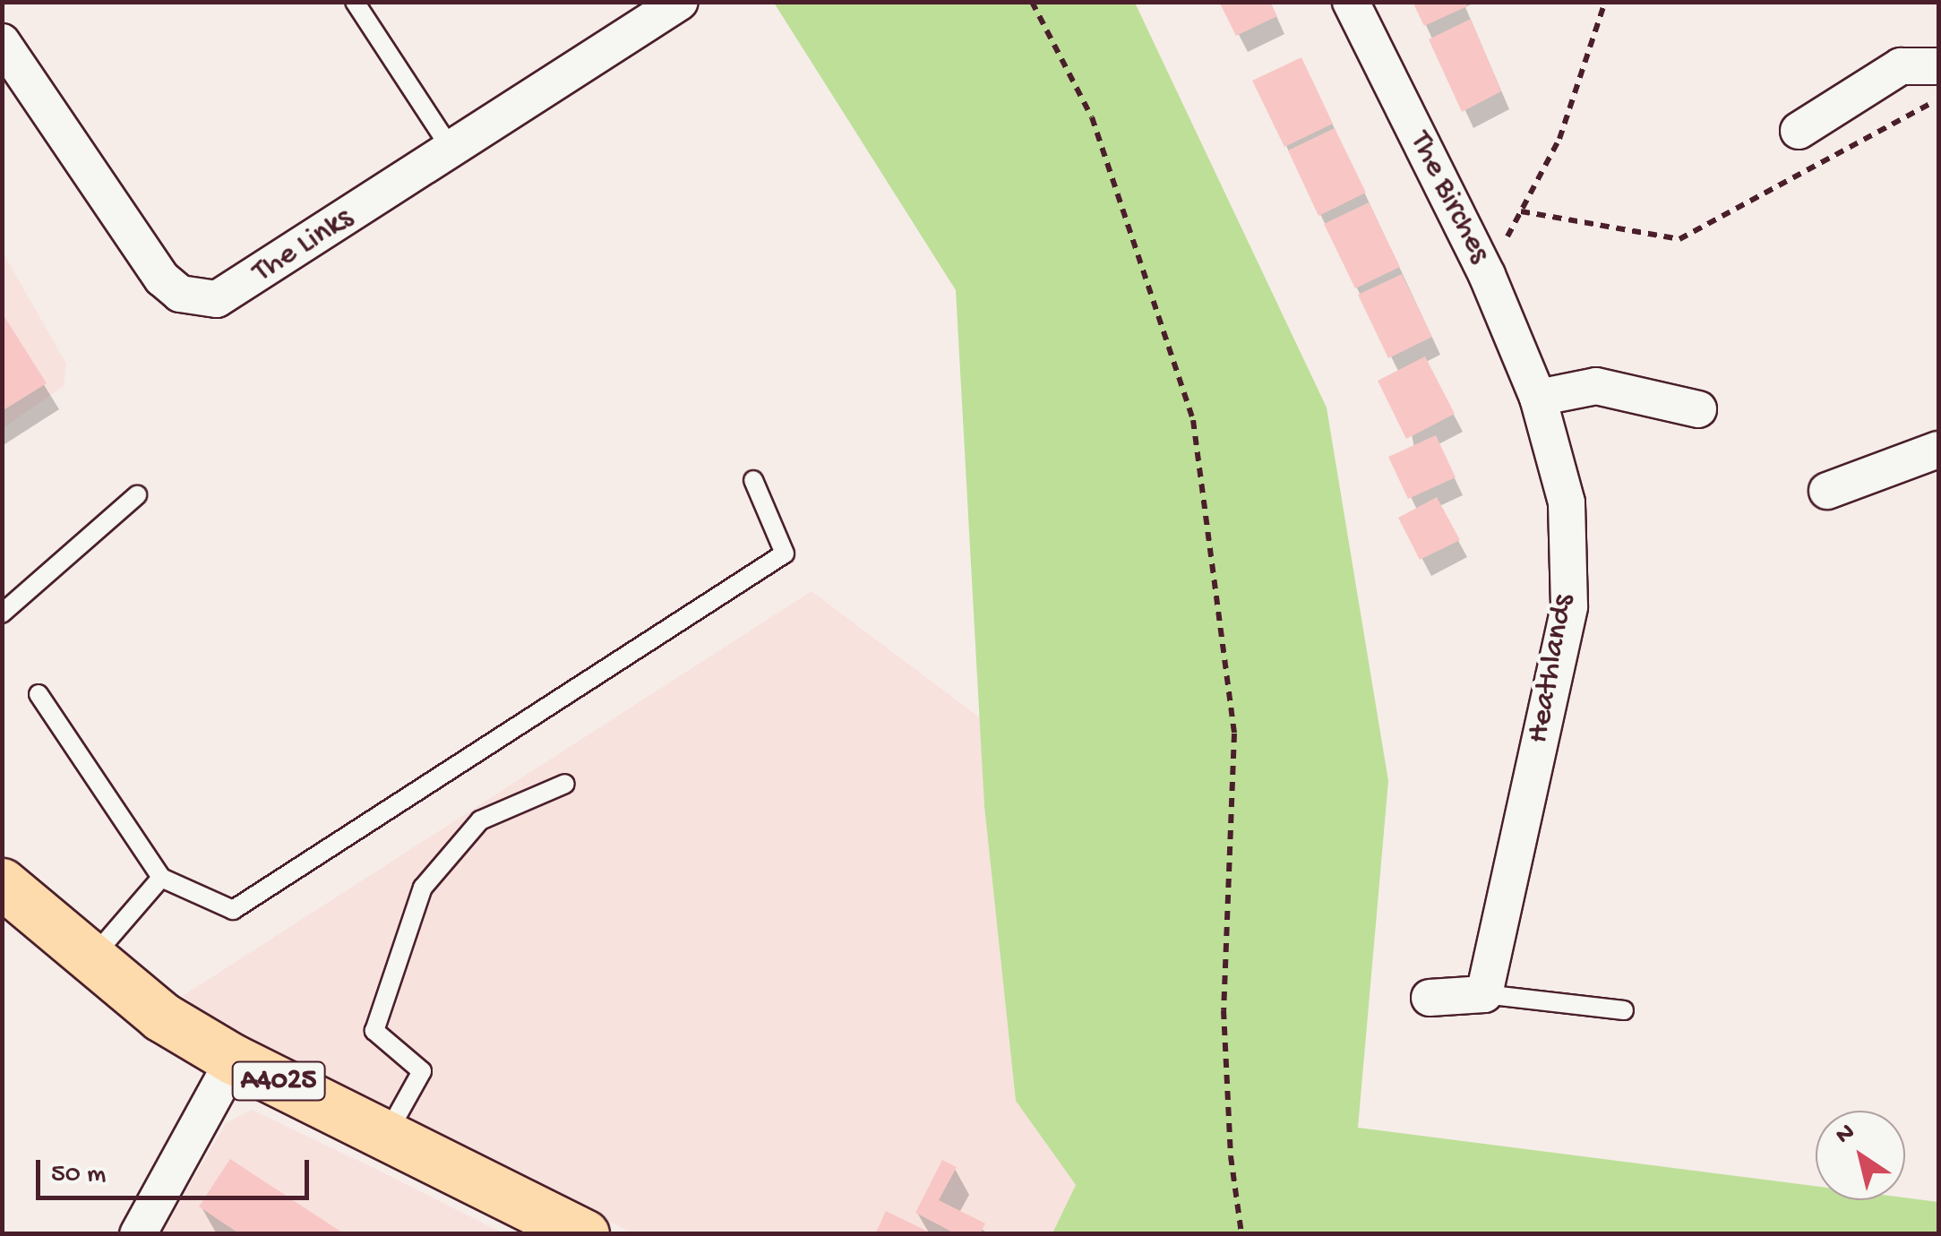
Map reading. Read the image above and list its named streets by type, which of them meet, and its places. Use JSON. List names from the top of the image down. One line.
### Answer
{"streets":{"main road":["A4025"],"street":["The Birches","The Links","Heathlands"]},"crossings":[["The Birches","Heathlands"]],"scale_bar":"50 m","north":"top left"}
